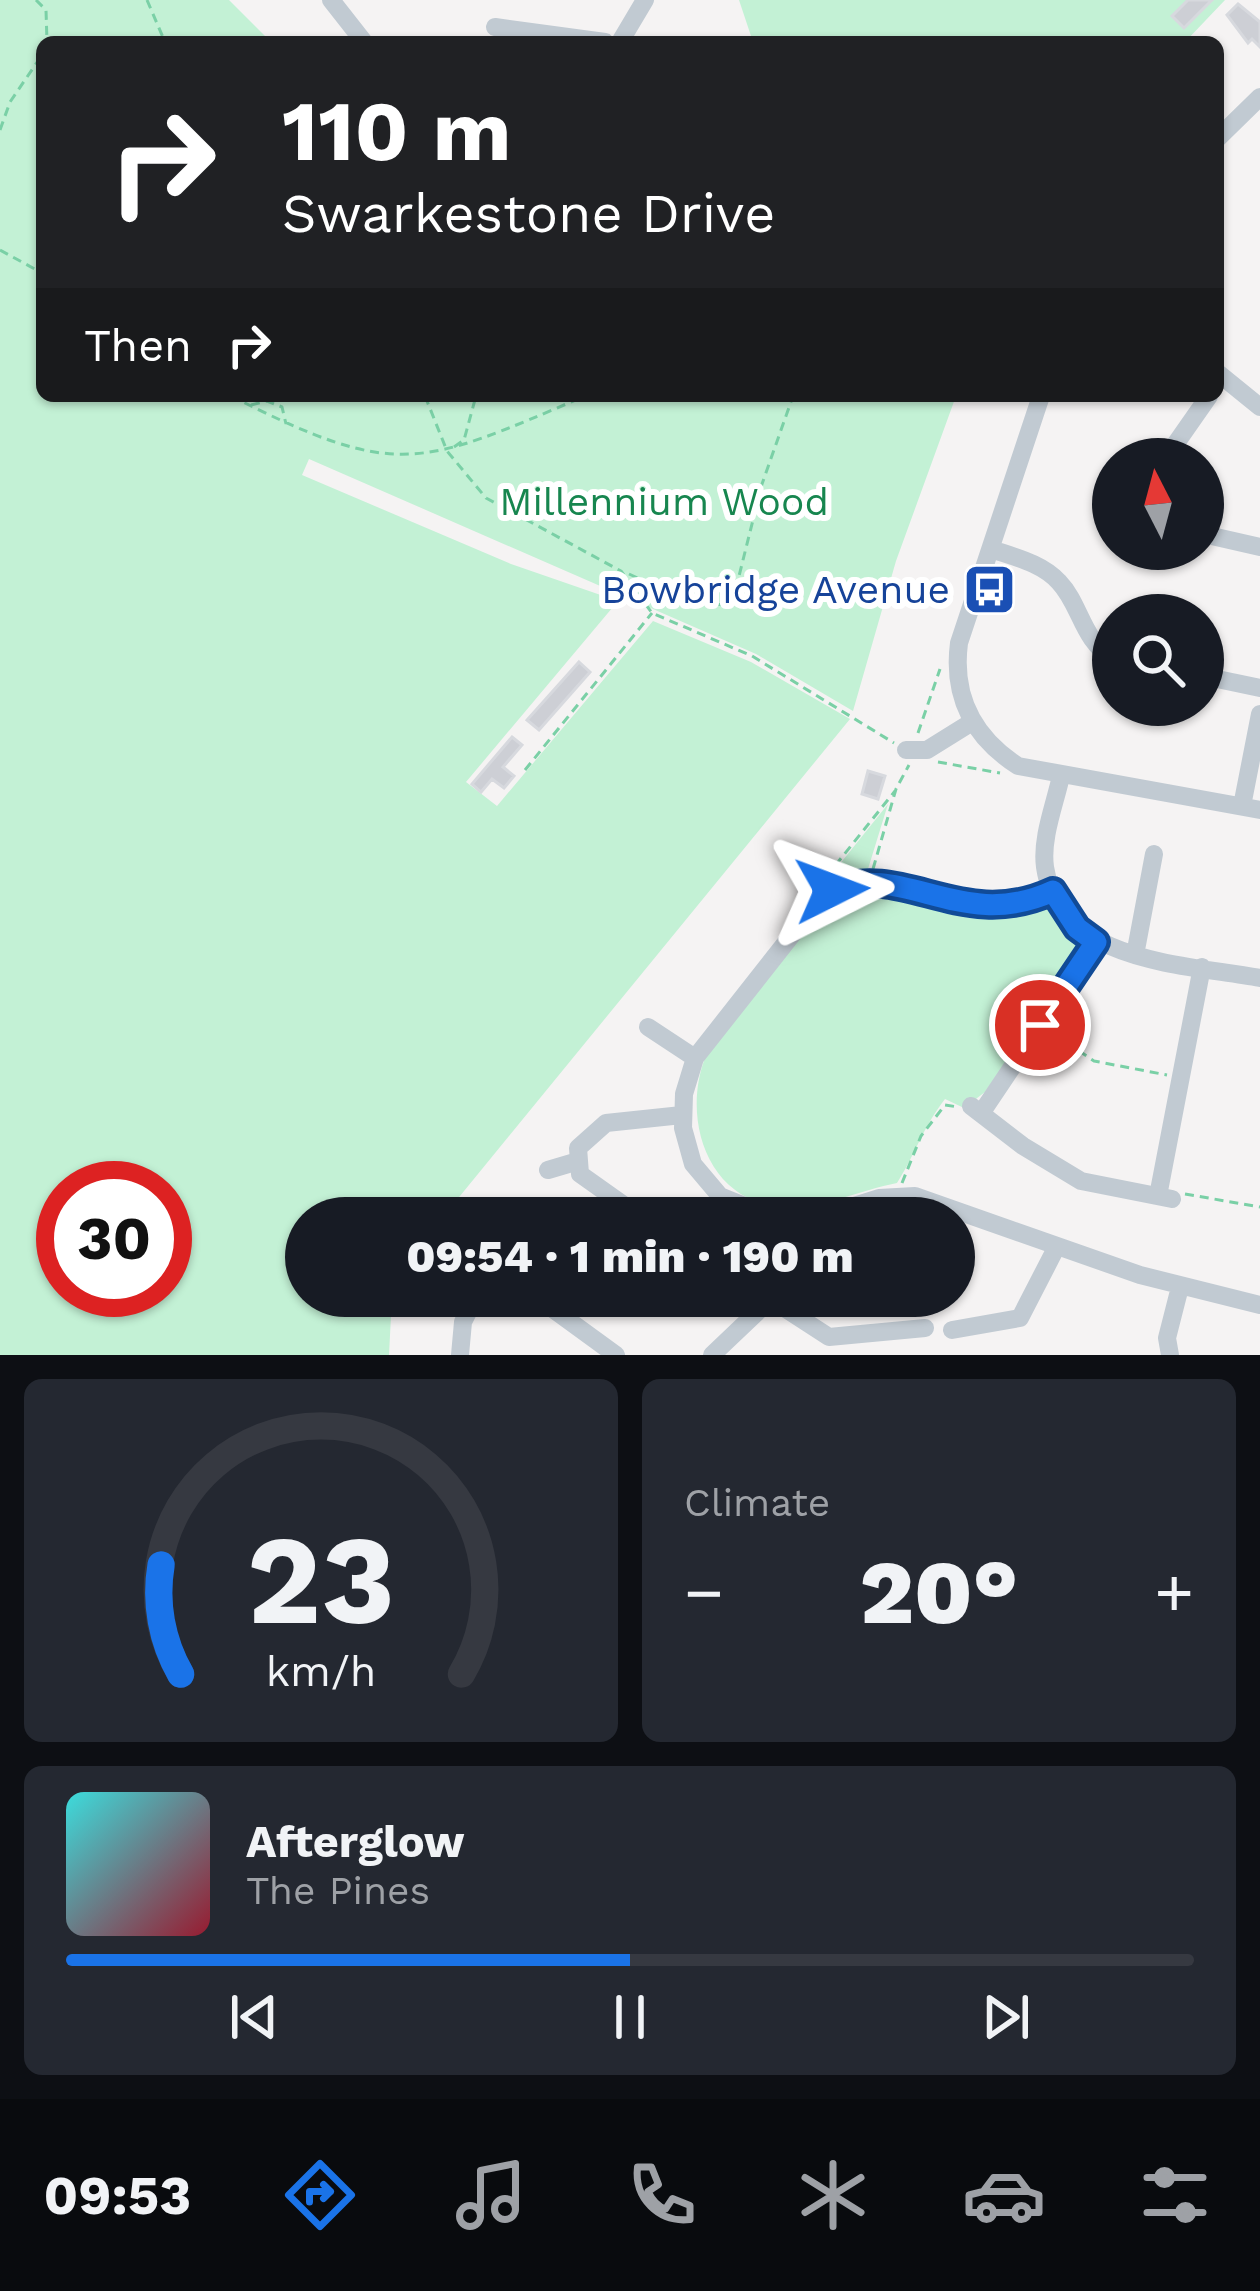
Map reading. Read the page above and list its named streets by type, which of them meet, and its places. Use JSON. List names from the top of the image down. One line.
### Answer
{"parks":["Millennium Wood"],"places":{"bus stop":["Bowbridge Avenue"]},"north":"top","page":{"turn":["110 m","Swarkestone Drive"],"then":"Then","limit":"30","trip":"09:54 · 1 min · 190 m","tile":"Climate","heat":["−","20°","+"],"song":["Afterglow","The Pines"],"tabs":"09:53","gauge":["23","km/h"]}}
